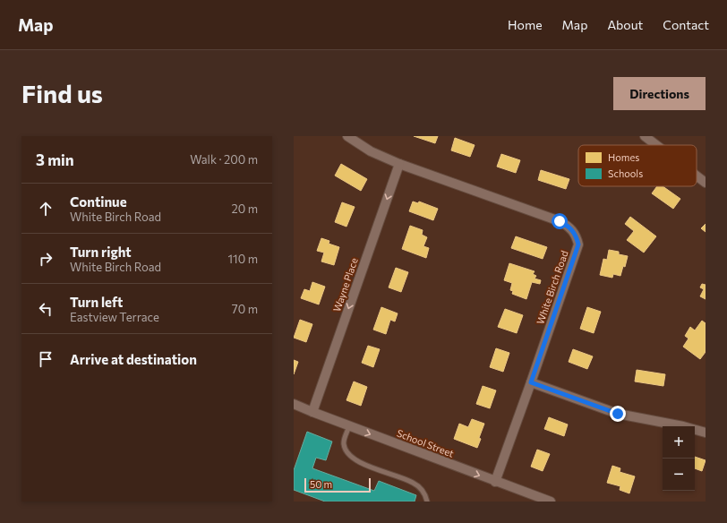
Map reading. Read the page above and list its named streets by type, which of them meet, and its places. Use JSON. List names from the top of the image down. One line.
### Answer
{"streets":{"street":["Wayne Place","White Birch Road","School Street"]},"crossings":[["Wayne Place","White Birch Road"],["Wayne Place","School Street"],["White Birch Road","School Street"]],"one_way":["Wayne Place","School Street"],"legend":["Homes","Schools"],"scale_bar":"50 m","page":{"header":"Map","nav":["Home","Map","About","Contact"],"buttons":"Directions","title":"Find us","heading":["3 min","Walk · 200 m"],"list":[["Continue","White Birch Road","20 m"],["Turn right","White Birch Road","110 m"],["Turn left","Eastview Terrace","70 m"],"Arrive at destination"],"map_buttons":["+","−"],"scale":"50 m"}}
